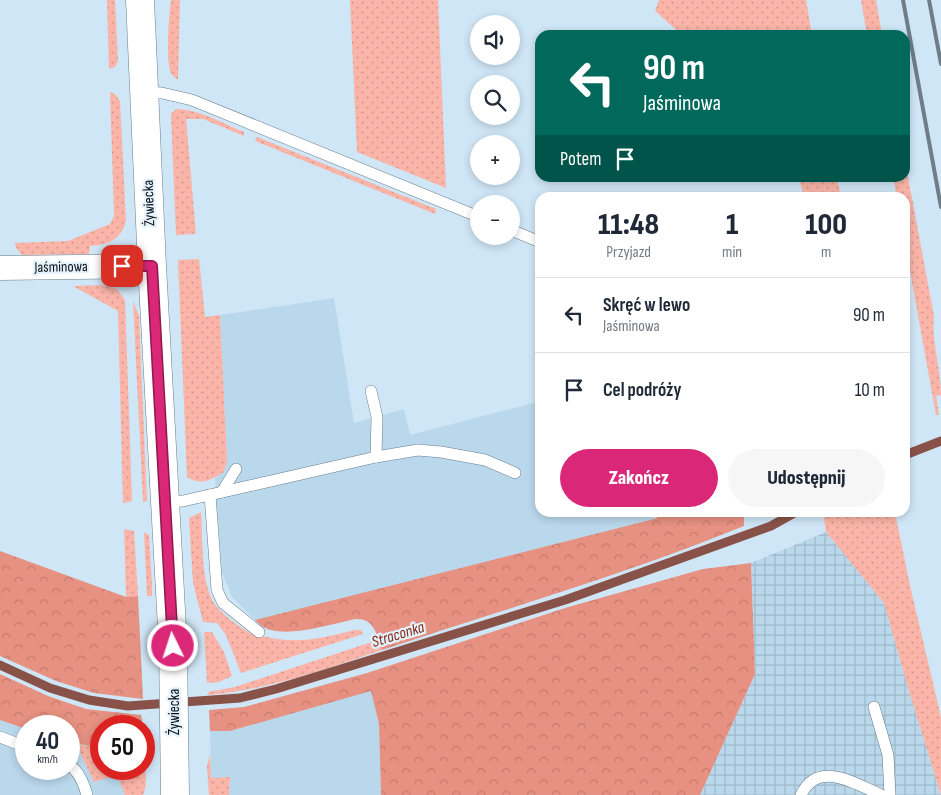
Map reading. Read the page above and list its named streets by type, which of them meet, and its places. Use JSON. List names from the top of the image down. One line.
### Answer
{"streets":{"main road":["Żywiecka"],"street":["Jaśminowa"]},"crossings":[["Żywiecka","Jaśminowa"]],"water":["Straconka"],"page":{"map_buttons":["+","−"],"turn":["90 m","Jaśminowa"],"then":"Potem","eta":["11:48","Przyjazd","1","min","100","m"],"list":[{"name":"Skręć w lewo","note":"Jaśminowa","value":"90 m"},{"name":"Cel podróży","value":"10 m"}],"buttons":["Zakończ","Udostępnij"],"speed":"40 km/h","limit":"50"}}
